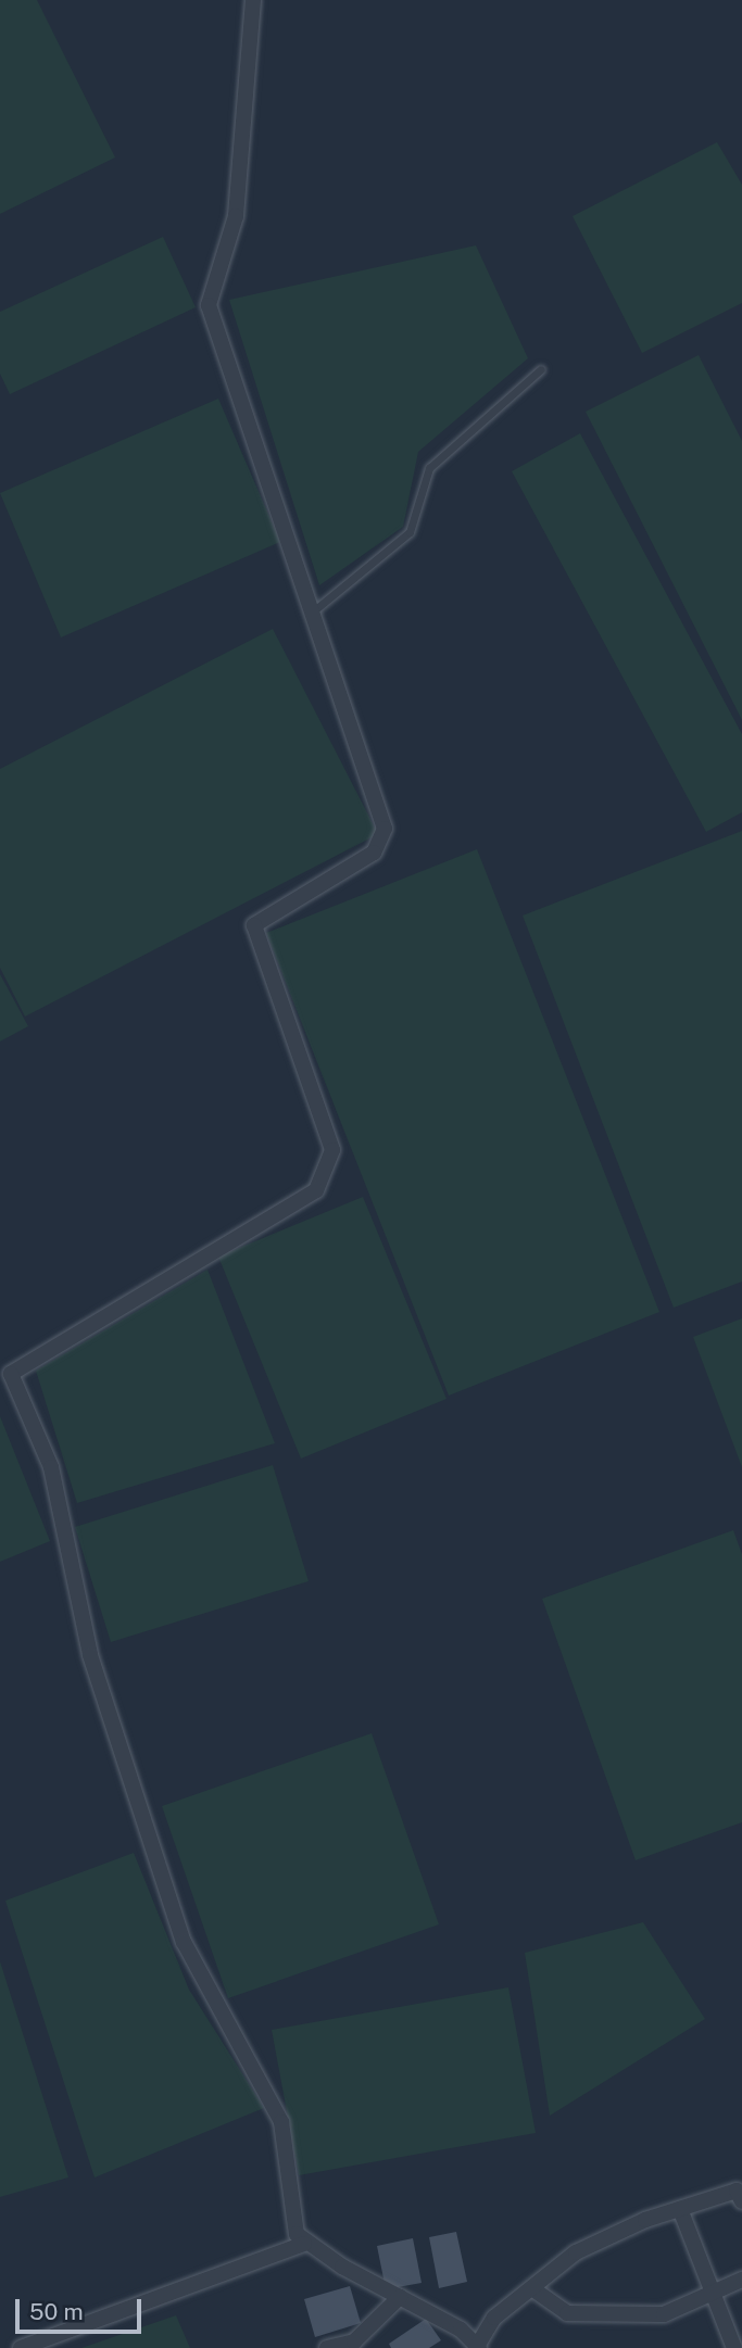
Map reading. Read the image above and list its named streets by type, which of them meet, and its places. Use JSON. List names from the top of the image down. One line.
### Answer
{"scale_bar":"50 m"}
